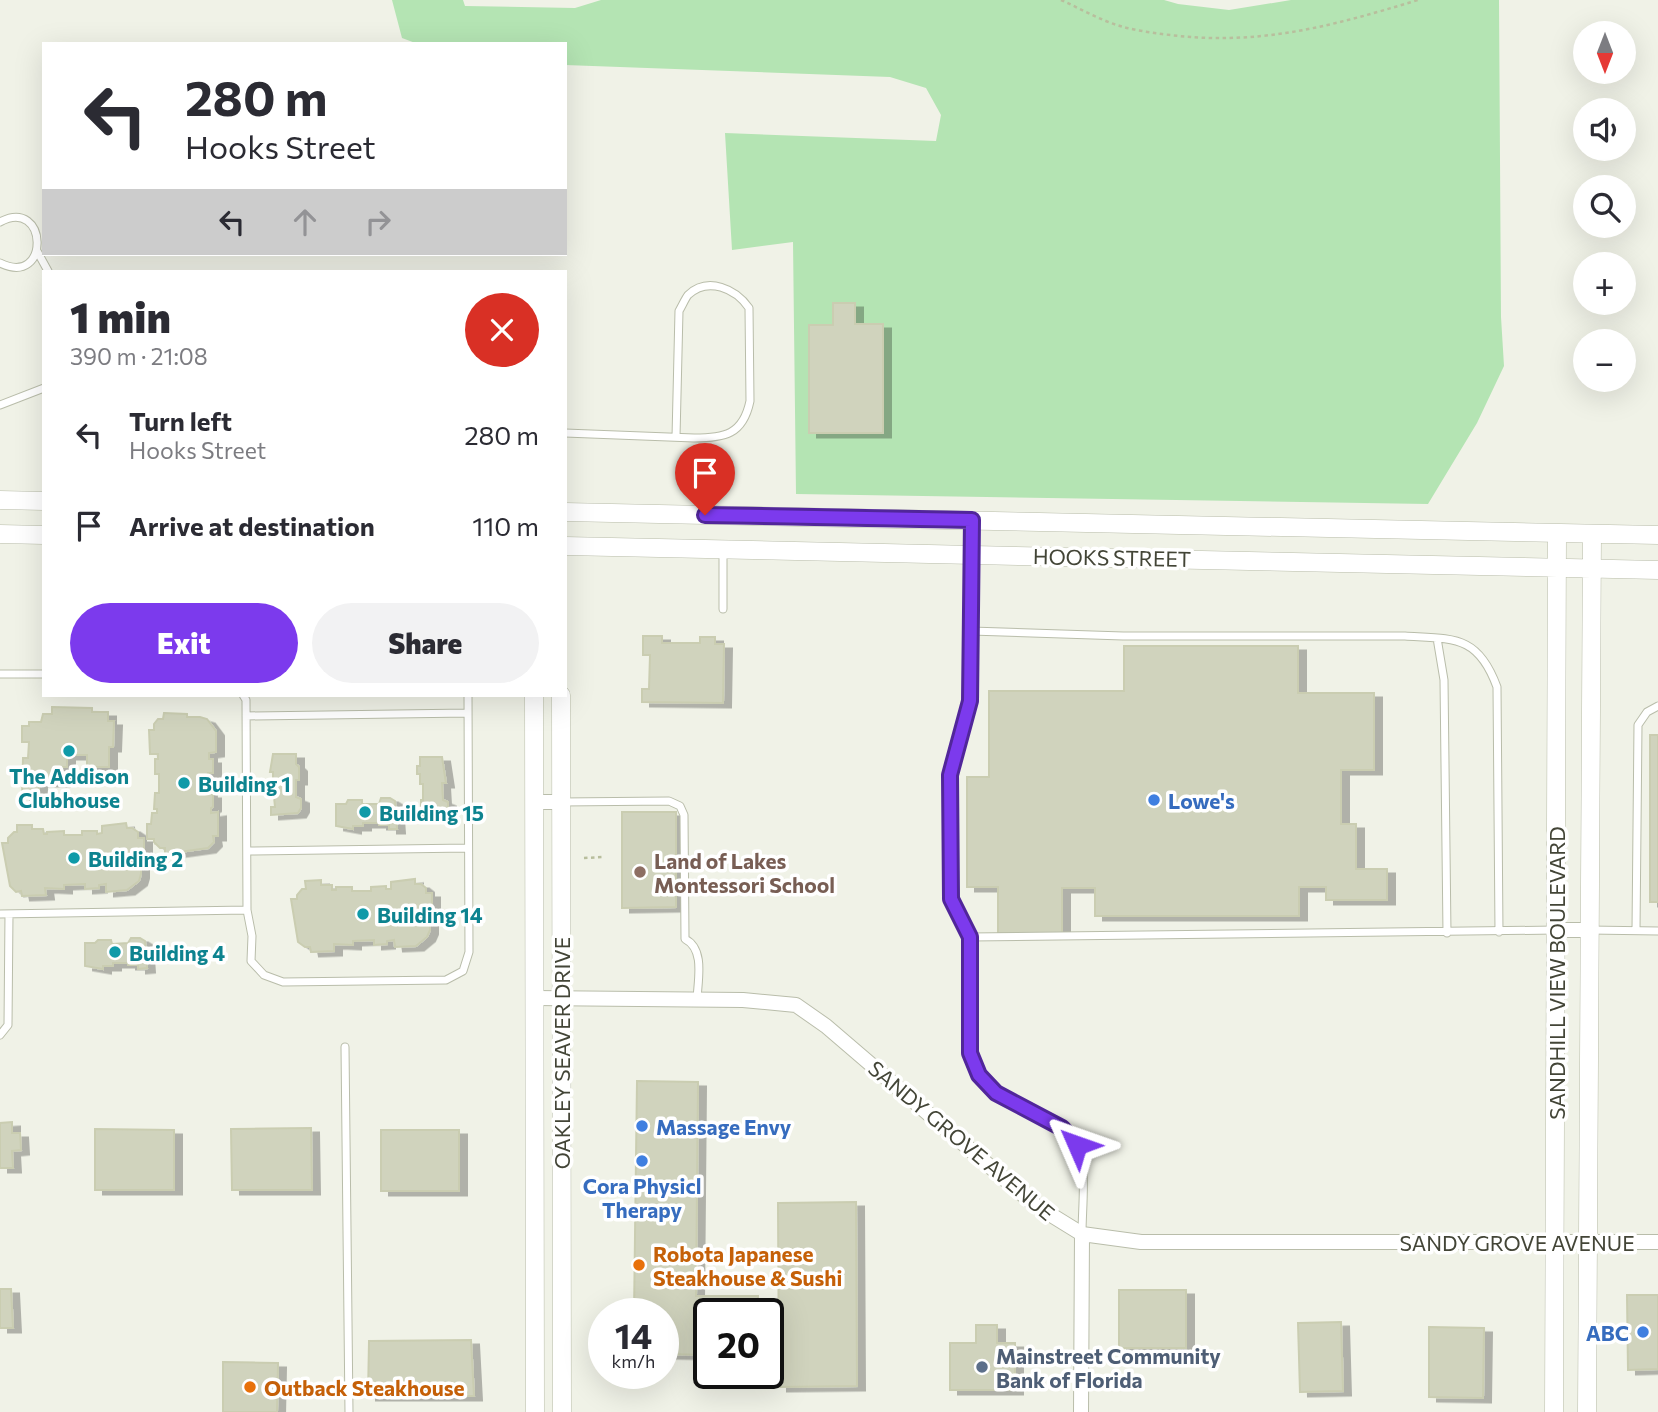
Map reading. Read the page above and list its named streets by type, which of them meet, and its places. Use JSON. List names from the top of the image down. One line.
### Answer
{"streets":{"street":["HOOKS STREET","SANDHILL VIEW BOULEVARD","OAKLEY SEAVER DRIVE","SANDY GROVE AVENUE"]},"crossings":[["HOOKS STREET","SANDHILL VIEW BOULEVARD"],["SANDHILL VIEW BOULEVARD","SANDY GROVE AVENUE"],["OAKLEY SEAVER DRIVE","SANDY GROVE AVENUE"]],"places":["The Addison Clubhouse","Building 1","Lowe's","Building 15","Building 2","Land of Lakes Montessori School","Building 14","Building 4","Massage Envy","Cora Physicl Therapy","Robota Japanese Steakhouse & Sushi","ABC","Mainstreet Community Bank of Florida","Outback Steakhouse"],"north":"bottom","page":{"map_buttons":["+","−"],"turn":["280 m","Hooks Street"],"heading":["1 min","390 m · 21:08"],"list":[{"name":"Turn left","note":"Hooks Street","value":"280 m"},{"name":"Arrive at destination","value":"110 m"}],"buttons":["Exit","Share"],"speed":"14 km/h","limit":"20"}}
